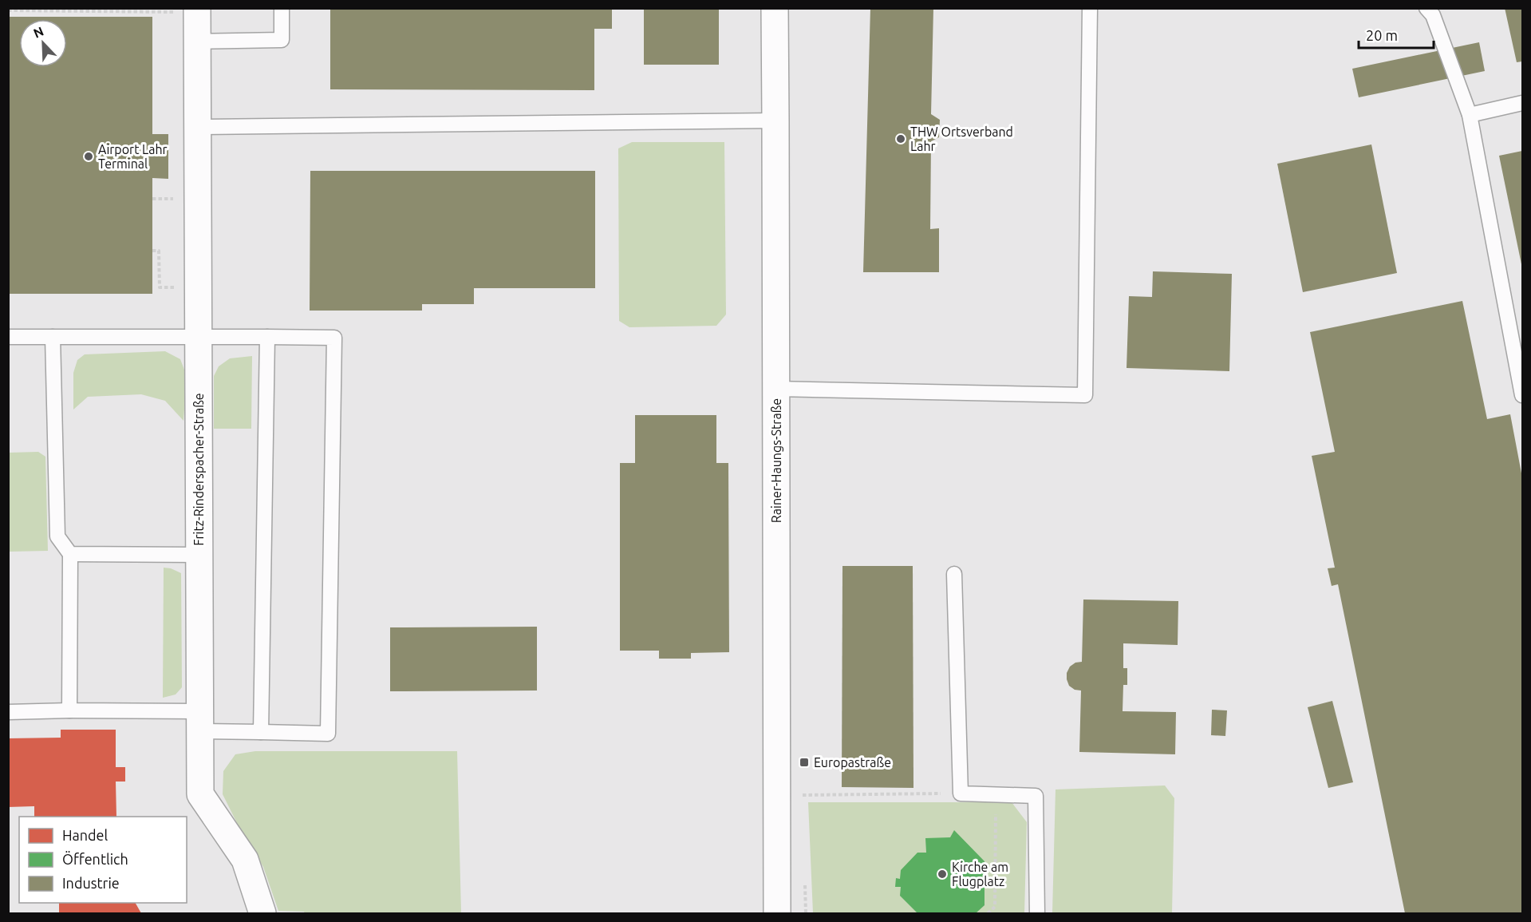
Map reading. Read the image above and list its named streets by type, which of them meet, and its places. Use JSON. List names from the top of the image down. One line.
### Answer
{"streets":{"street":["Rainer-Haungs-Straße","Fritz-Rinderspacher-Straße"]},"places":{"other":["THW Ortsverband Lahr","Airport Lahr Terminal","Kirche am Flugplatz"],"transit":["Europastraße"]},"legend":["Handel","Öffentlich","Industrie"],"scale_bar":"20 m","north":"top left"}
